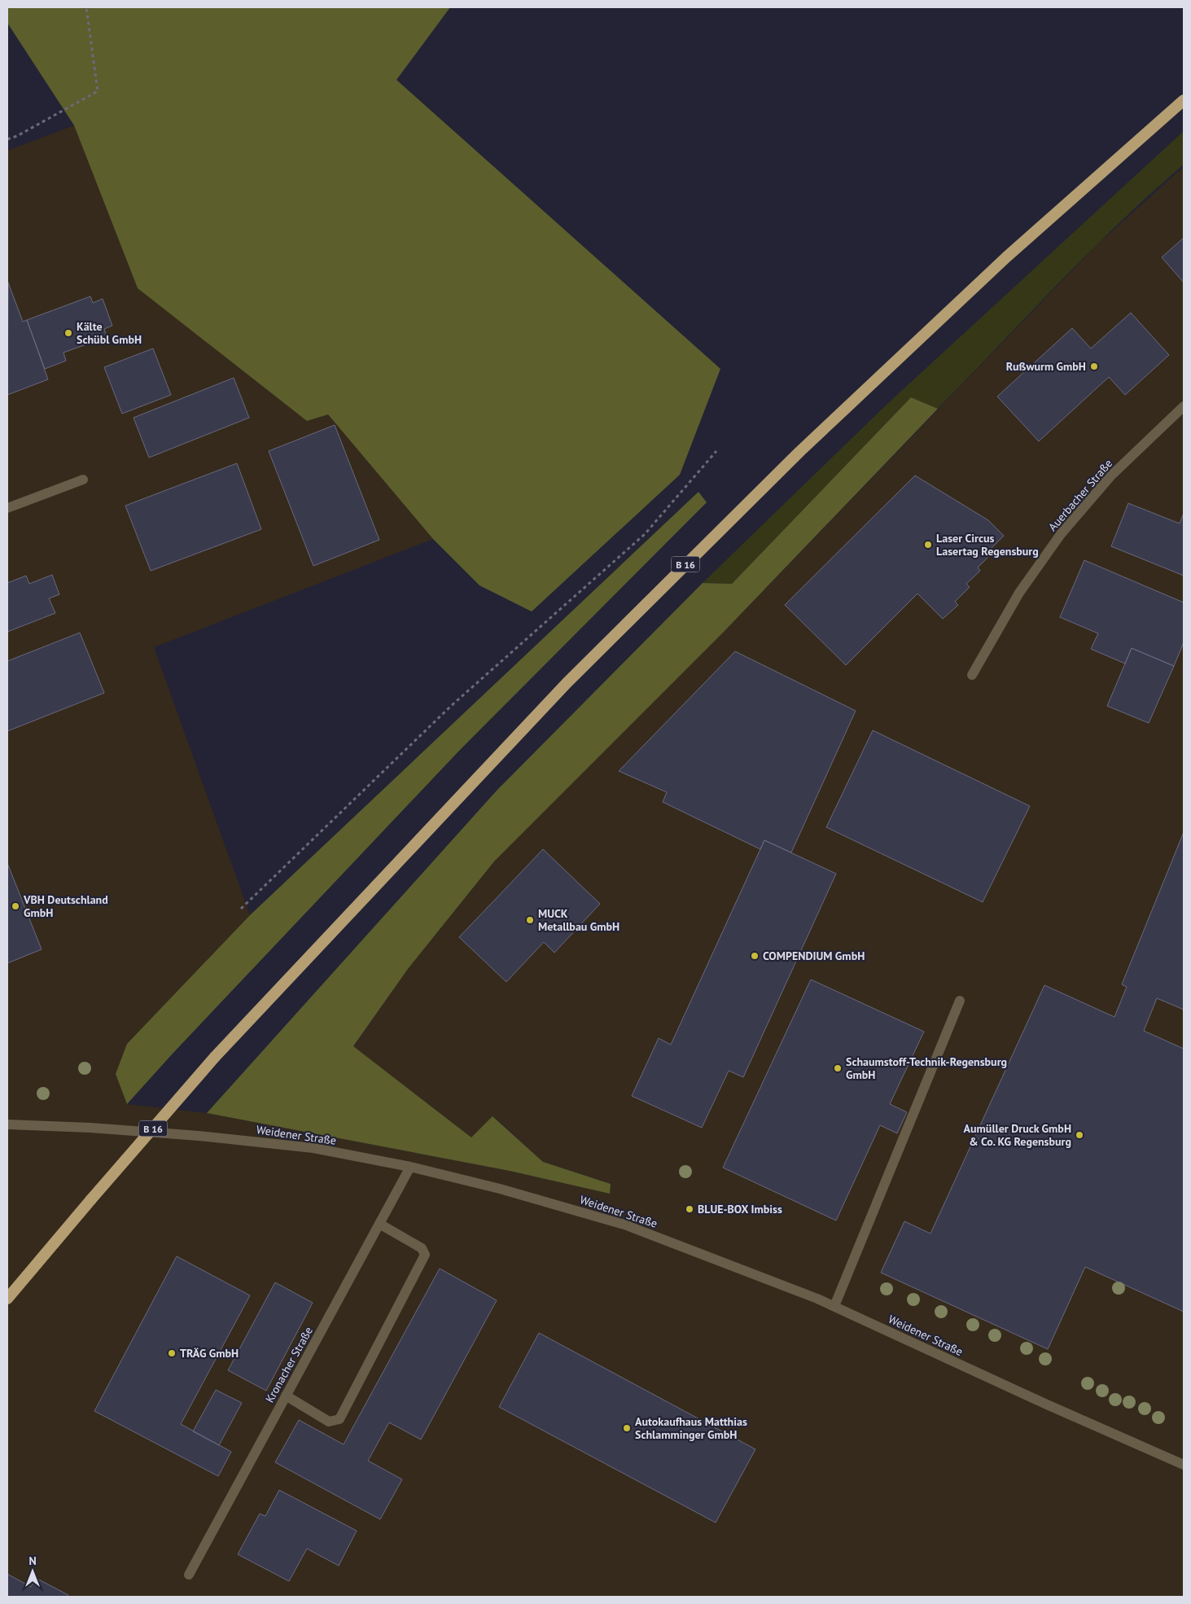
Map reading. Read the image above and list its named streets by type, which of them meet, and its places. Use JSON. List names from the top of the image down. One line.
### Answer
{"streets":{"highway":["B 16"],"street":["Auerbacher Straße","Weidener Straße","Kronacher Straße"]},"crossings":[["Weidener Straße","Kronacher Straße"]],"places":["Kälte Schübl GmbH","Rußwurm GmbH","Laser Circus Lasertag Regensburg","VBH Deutschland GmbH","MUCK Metallbau GmbH","COMPENDIUM GmbH","Schaumstoff-Technik-Regensburg GmbH","Aumüller Druck GmbH & Co. KG Regensburg","BLUE-BOX Imbiss","TRÄG GmbH","Autokaufhaus Matthias Schlamminger GmbH"],"north":"top"}
